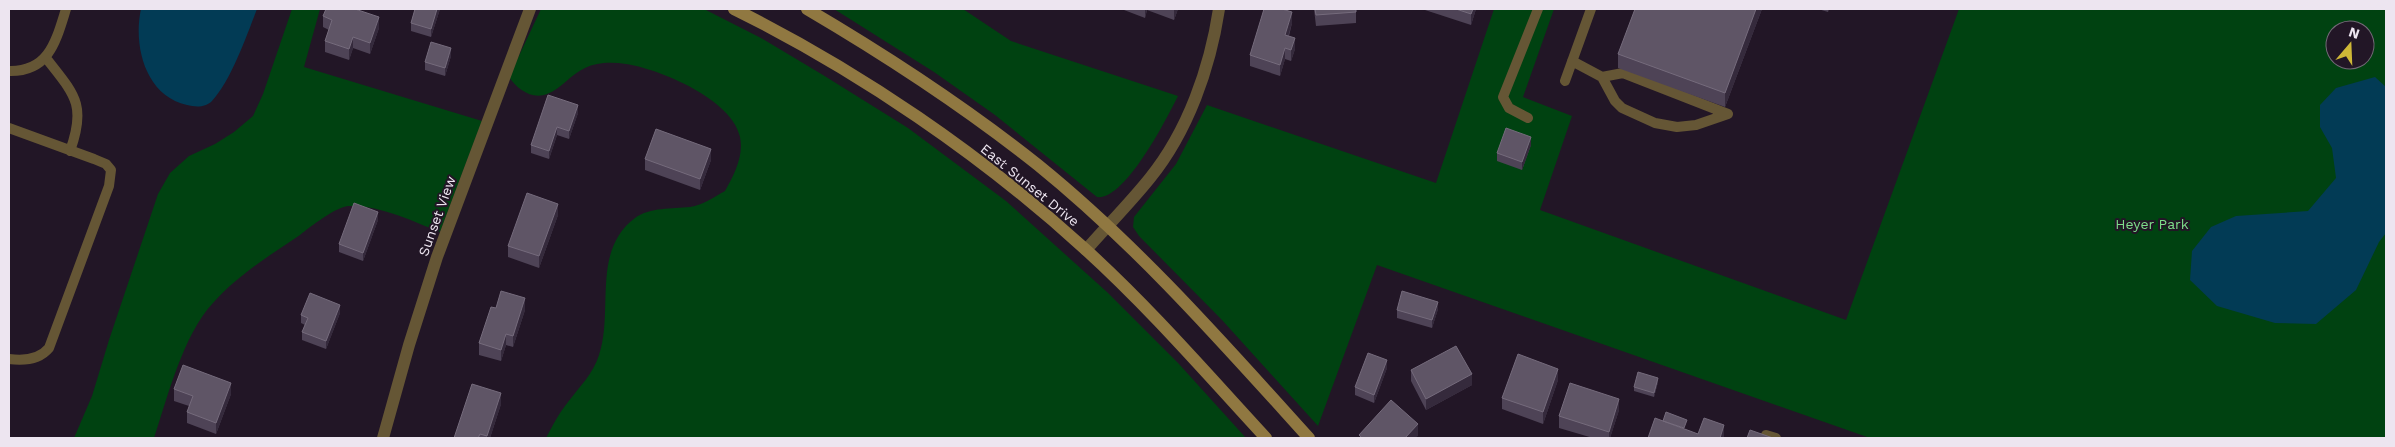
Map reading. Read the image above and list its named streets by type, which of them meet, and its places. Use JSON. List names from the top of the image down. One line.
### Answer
{"streets":{"main road":["East Sunset Drive"],"street":["Sunset View"]},"parks":["Heyer Park"],"north":"top"}
